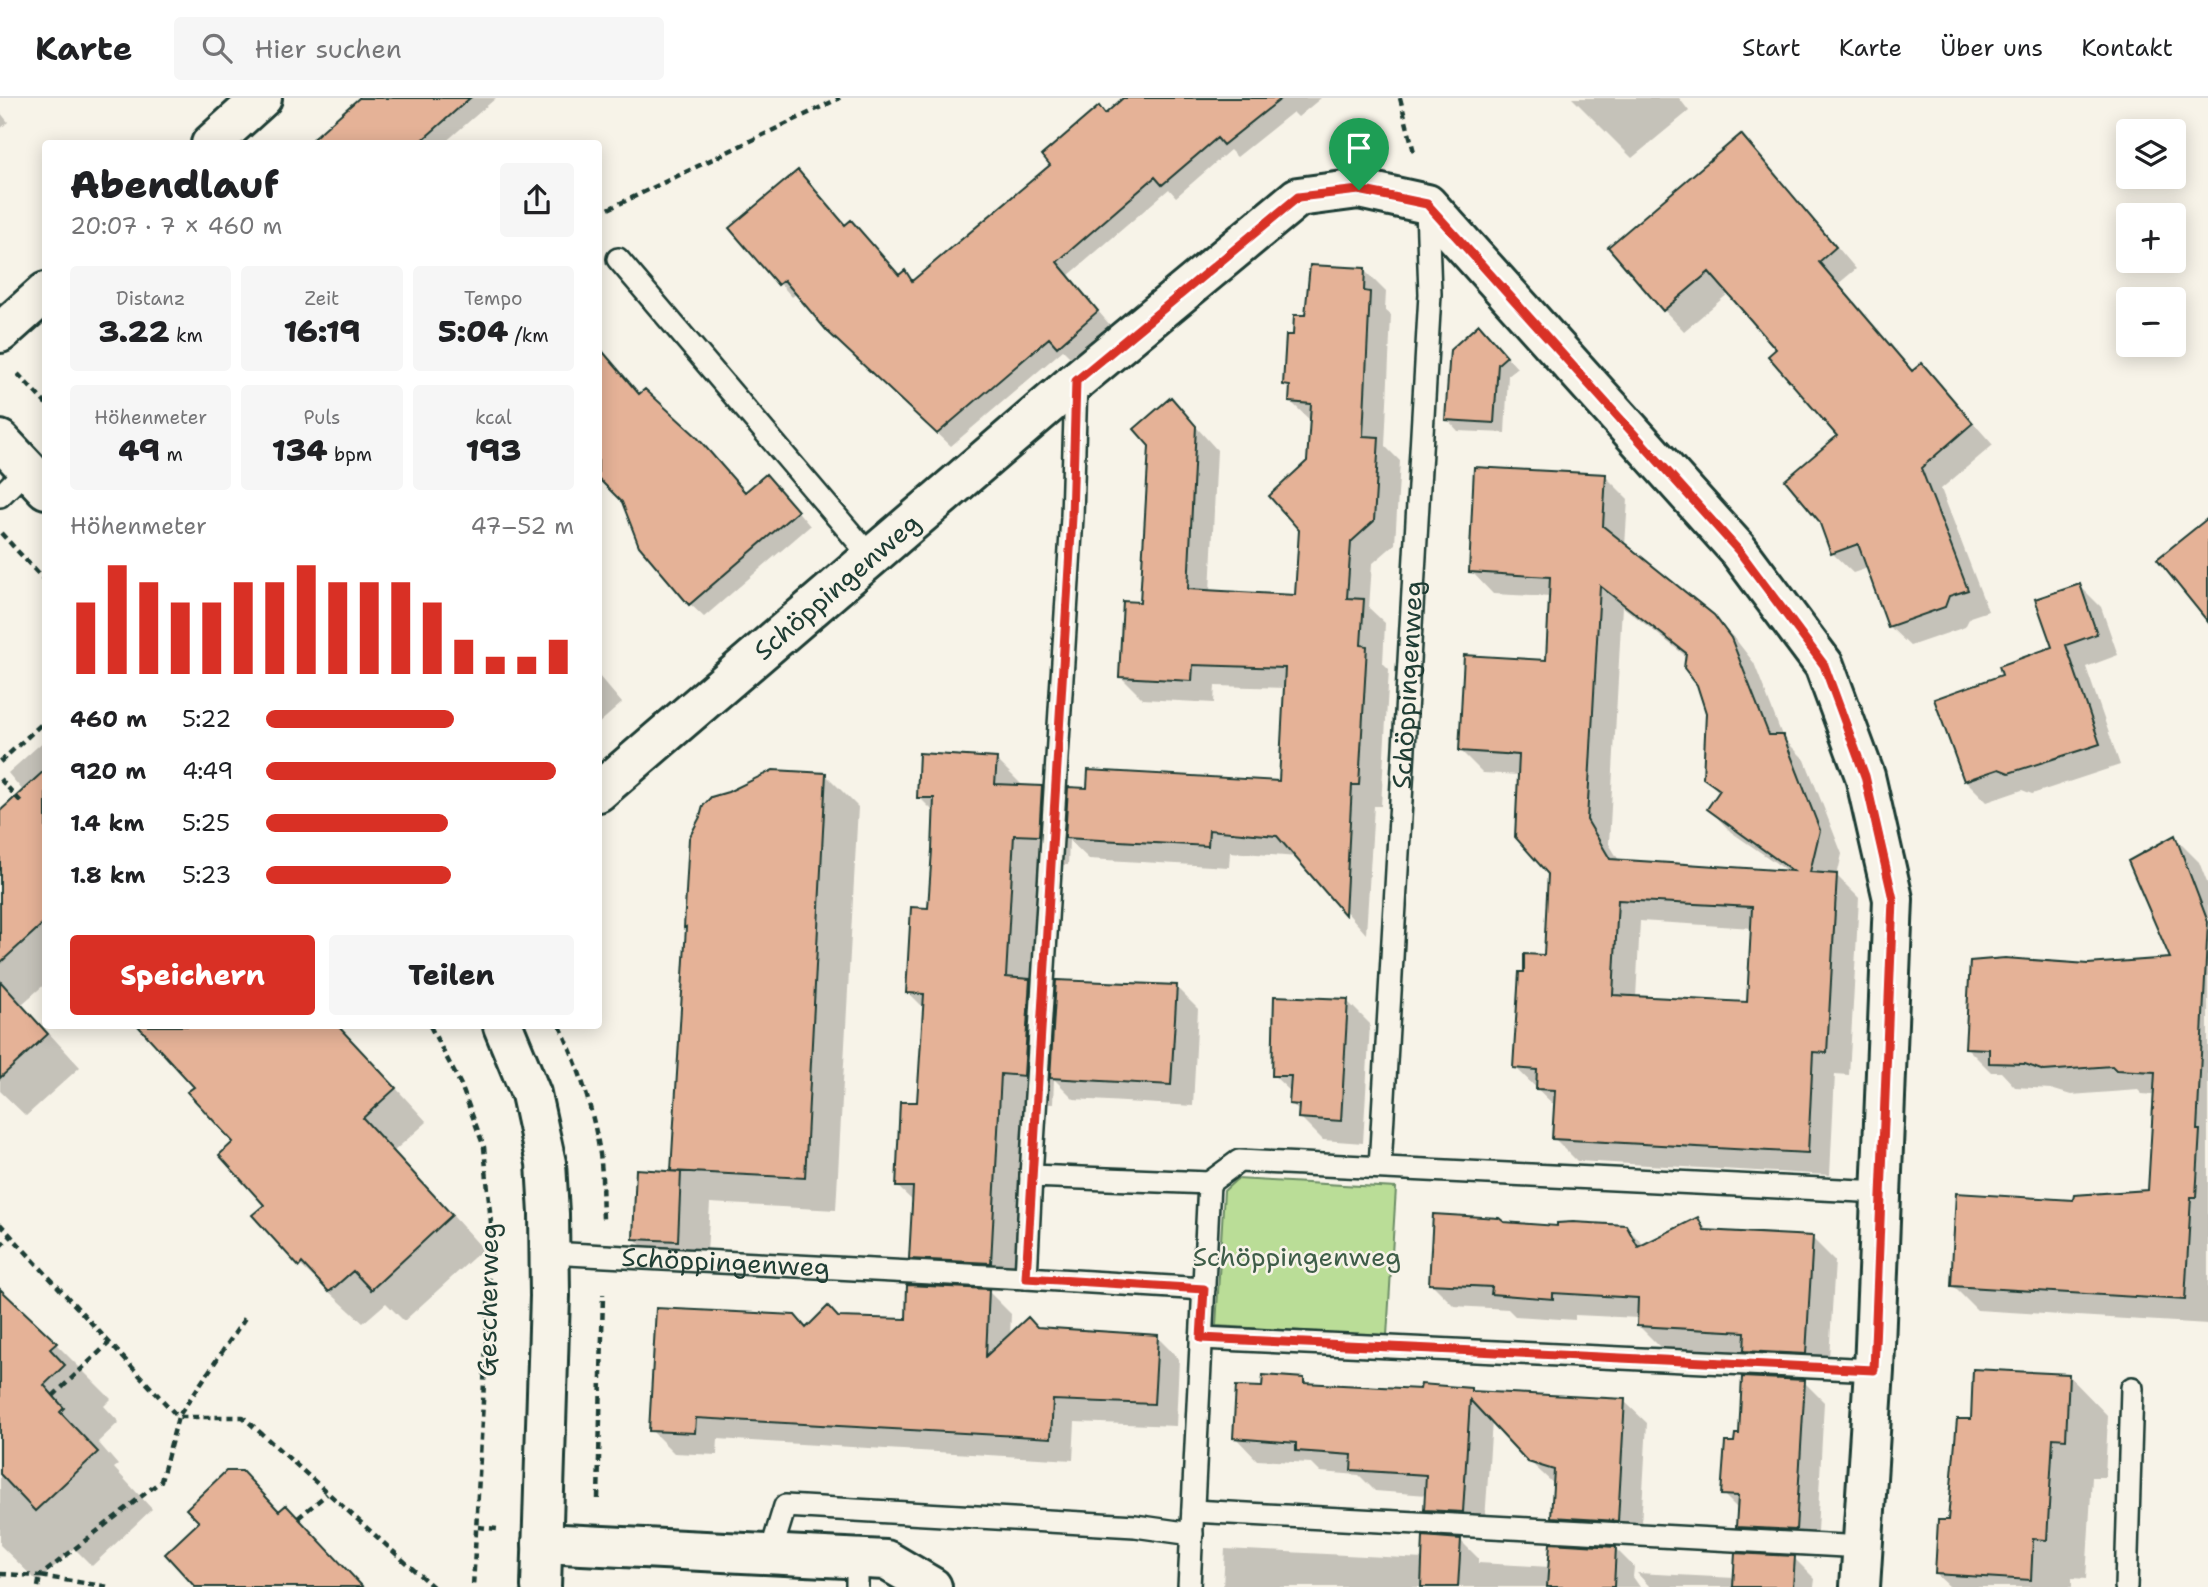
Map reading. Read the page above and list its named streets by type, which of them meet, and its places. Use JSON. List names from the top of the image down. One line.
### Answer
{"streets":{"street":["Schöppingenweg"],"path":["Gescherweg"]},"parks":["Schöppingenweg"],"page":{"header":"Karte","search":"Hier suchen","nav":["Start","Karte","Über uns","Kontakt"],"map_buttons":["+","−"],"heading":["Abendlauf","20:07 · 7 × 460 m"],"stats":[["Distanz","3.22 km"],["Zeit","16:19"],["Tempo","5:04 /km"],["Höhenmeter","49 m"],["Puls","134 bpm"],["kcal","193"]],"chart":["Höhenmeter","47–52 m"],"list":[{"name":"460 m","note":"5:22"},{"name":"920 m","note":"4:49"},{"name":"1.4 km","note":"5:25"},{"name":"1.8 km","note":"5:23"}],"buttons":["Speichern","Teilen"]}}
